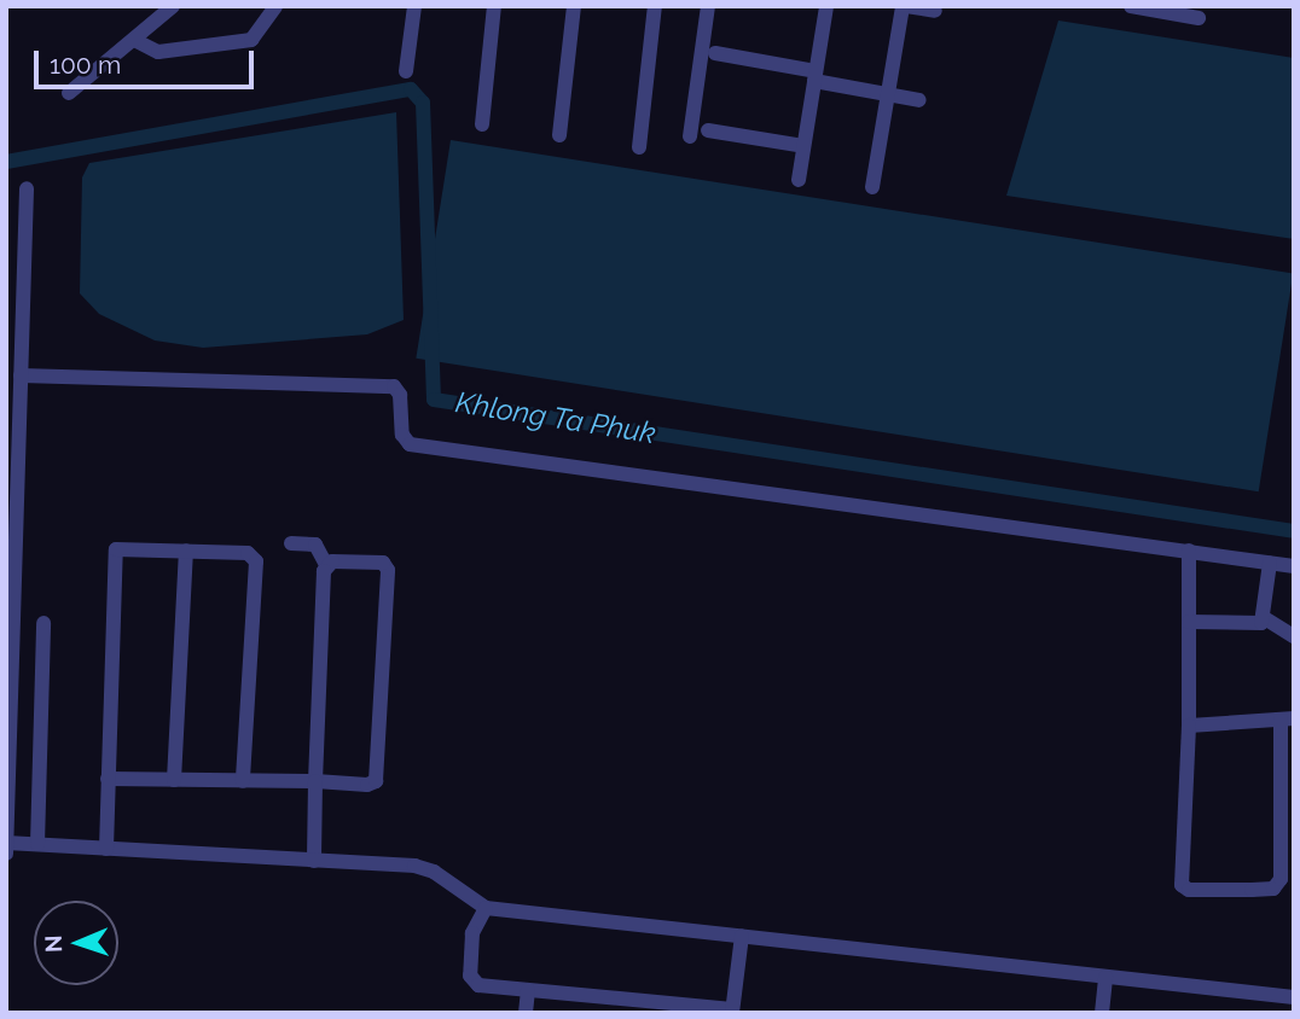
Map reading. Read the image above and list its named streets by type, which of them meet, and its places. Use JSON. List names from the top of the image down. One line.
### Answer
{"water":["Khlong Ta Phuk"],"scale_bar":"100 m","north":"left"}
